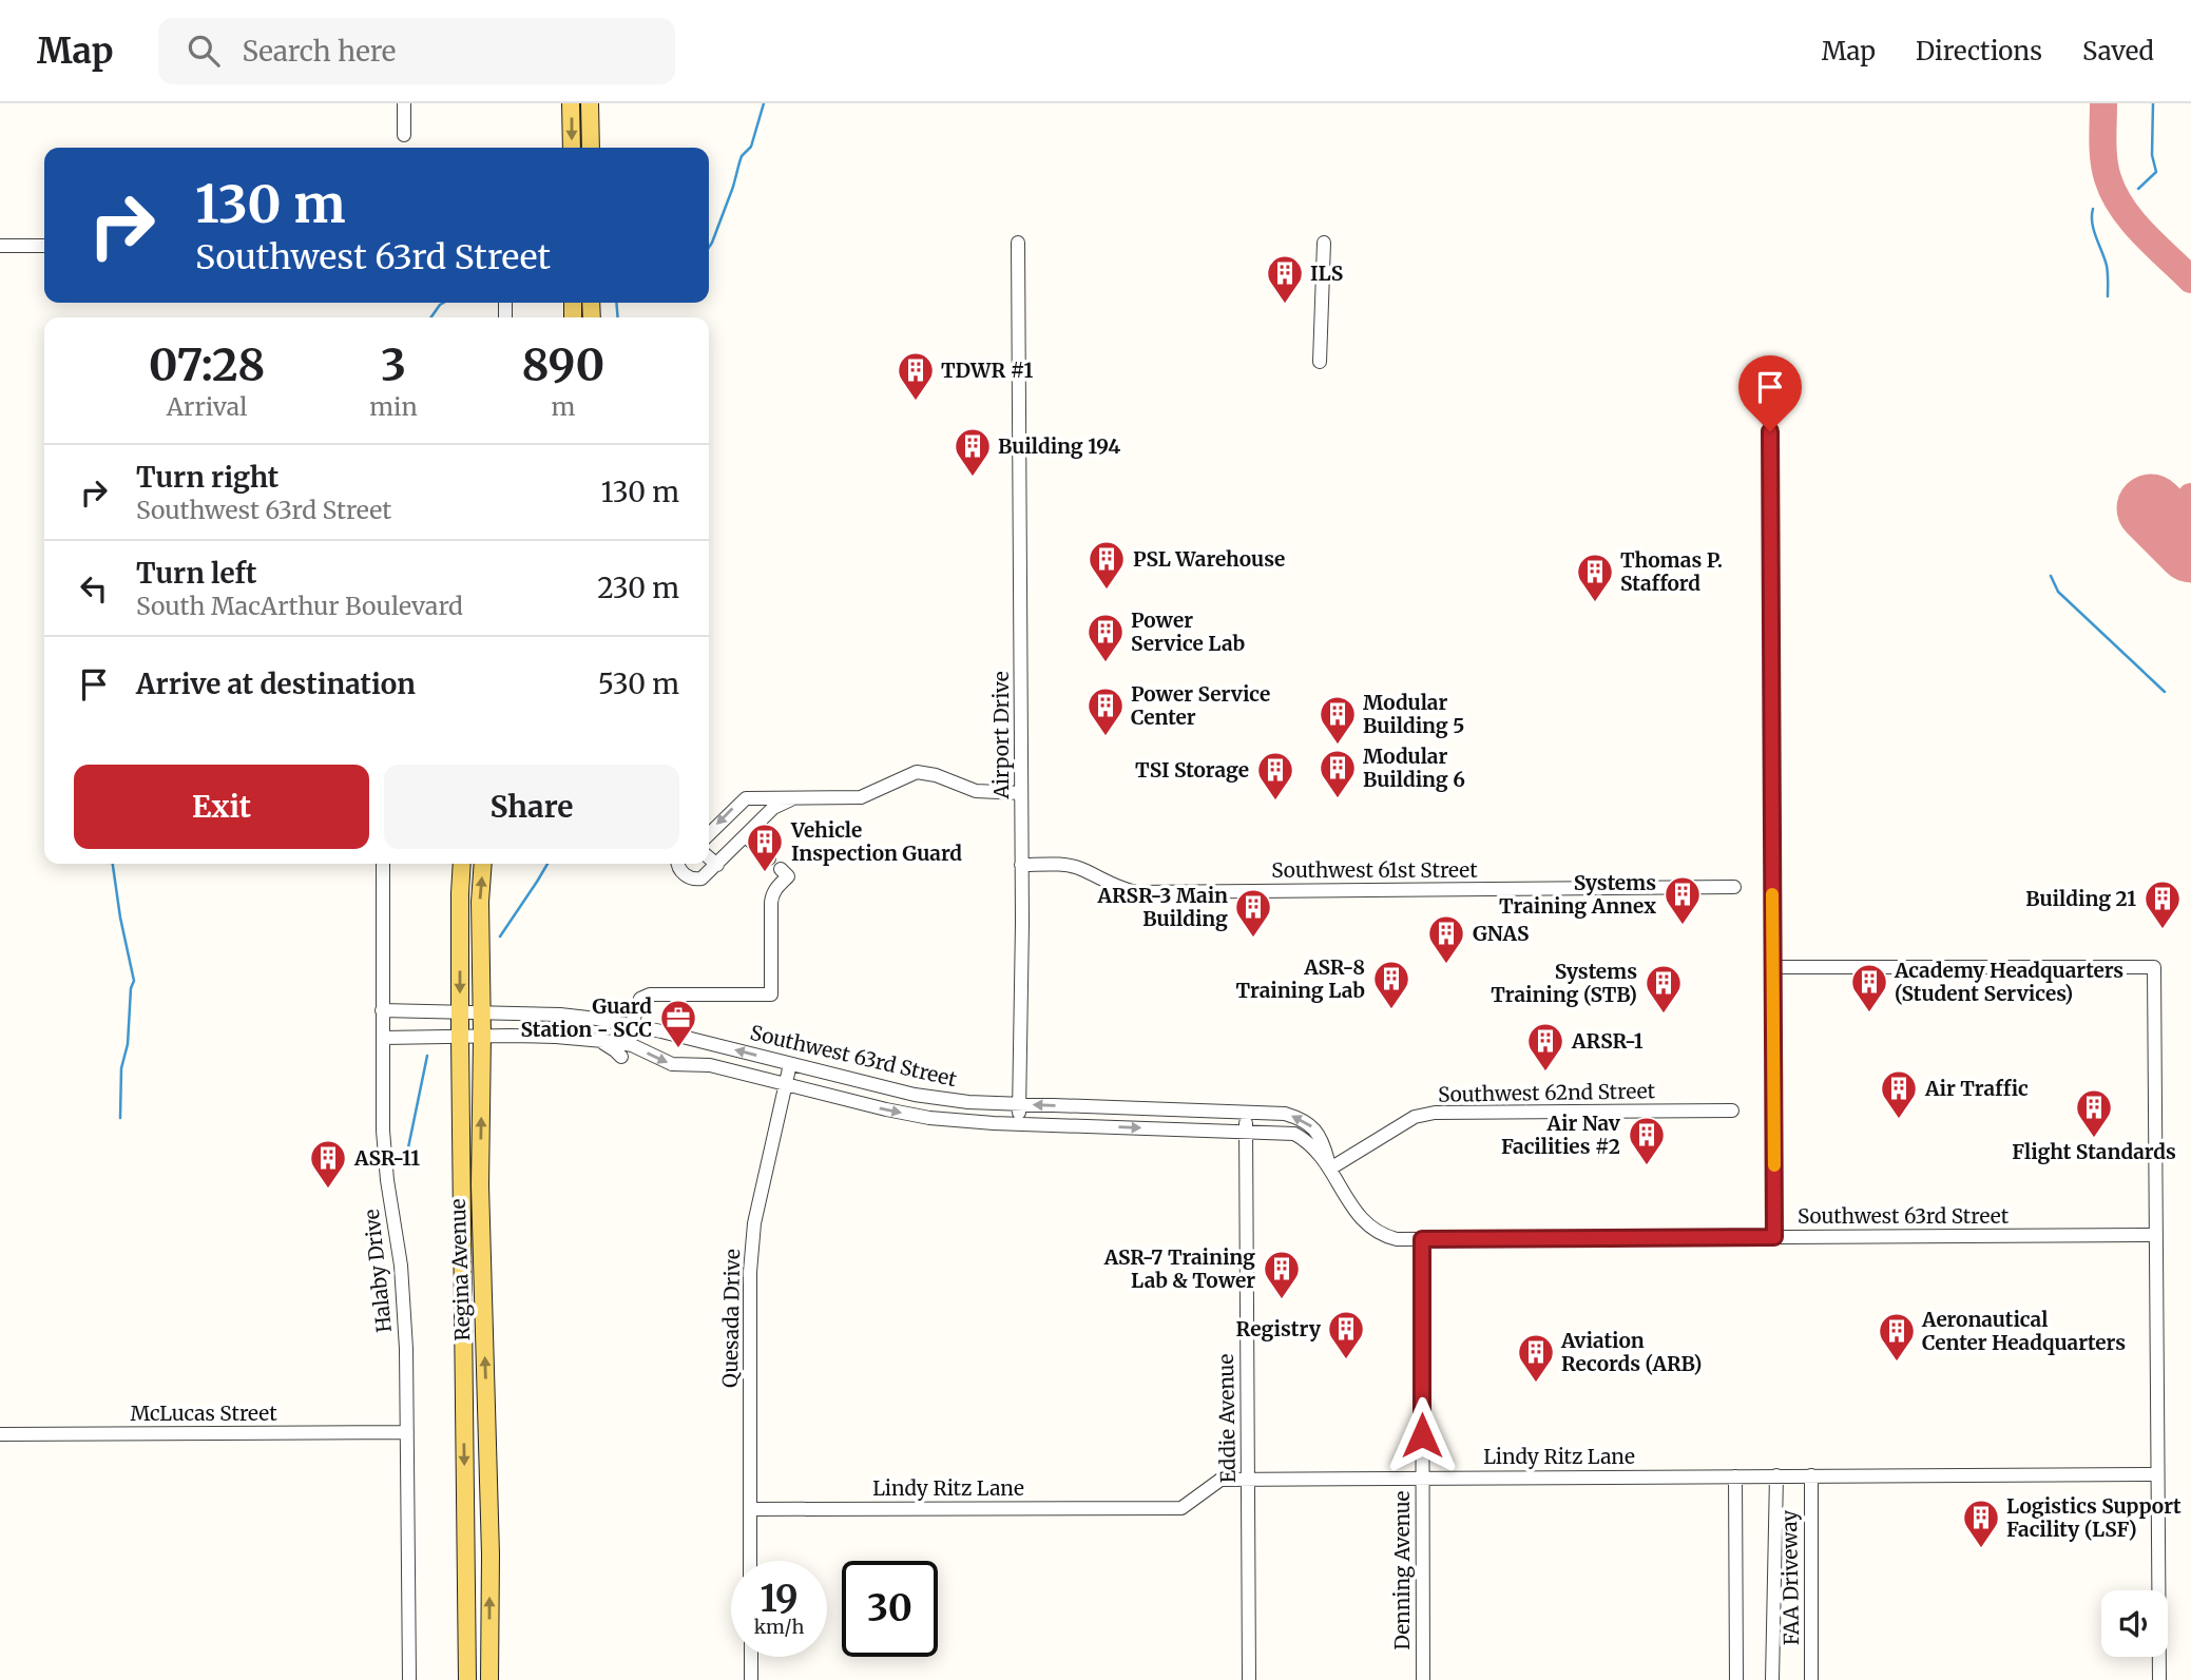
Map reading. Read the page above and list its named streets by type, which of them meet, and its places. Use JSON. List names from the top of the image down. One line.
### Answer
{"streets":{"main road":["Regina Avenue"],"street":["Airport Drive","Southwest 61st Street","Southwest 63rd Street","Southwest 62nd Street","Halaby Drive","Quesada Drive","McLucas Street","Eddie Avenue","Lindy Ritz Lane","Denning Avenue","FAA Driveway"]},"crossings":[["Airport Drive","Southwest 61st Street"],["Airport Drive","Southwest 63rd Street"],["Southwest 63rd Street","Southwest 62nd Street"],["Southwest 63rd Street","Regina Avenue"],["Southwest 63rd Street","Halaby Drive"],["Southwest 63rd Street","Quesada Drive"],["Southwest 63rd Street","Eddie Avenue"],["Southwest 63rd Street","Denning Avenue"],["Halaby Drive","McLucas Street"],["Quesada Drive","Lindy Ritz Lane"],["Eddie Avenue","Lindy Ritz Lane"],["Lindy Ritz Lane","Denning Avenue"],["Lindy Ritz Lane","FAA Driveway"]],"places":{"building":["ILS","TDWR #1","Building 194","PSL Warehouse","Thomas P. Stafford","Power Service Lab","Power Service Center","Modular Building 5","Modular Building 6","TSI Storage","Vehicle Inspection Guard","Systems Training Annex","Building 21","ARSR-3 Main Building","GNAS","ASR-8 Training Lab","Academy Headquarters (Student Services)","Systems Training (STB)","ARSR-1","Air Traffic","Flight Standards","Air Nav Facilities #2","ASR-11","ASR-7 Training Lab & Tower","Registry","Aeronautical Center Headquarters","Aviation Records (ARB)","Logistics Support Facility (LSF)"],"office":["Guard Station - SCC"]},"page":{"header":"Map","search":"Search here","nav":["Map","Directions","Saved"],"turn":["130 m","Southwest 63rd Street"],"eta":["07:28","Arrival","3","min","890","m"],"list":[{"name":"Turn right","note":"Southwest 63rd Street","value":"130 m"},{"name":"Turn left","note":"South MacArthur Boulevard","value":"230 m"},{"name":"Arrive at destination","value":"530 m"}],"buttons":["Exit","Share"],"speed":"19 km/h","limit":"30"}}
